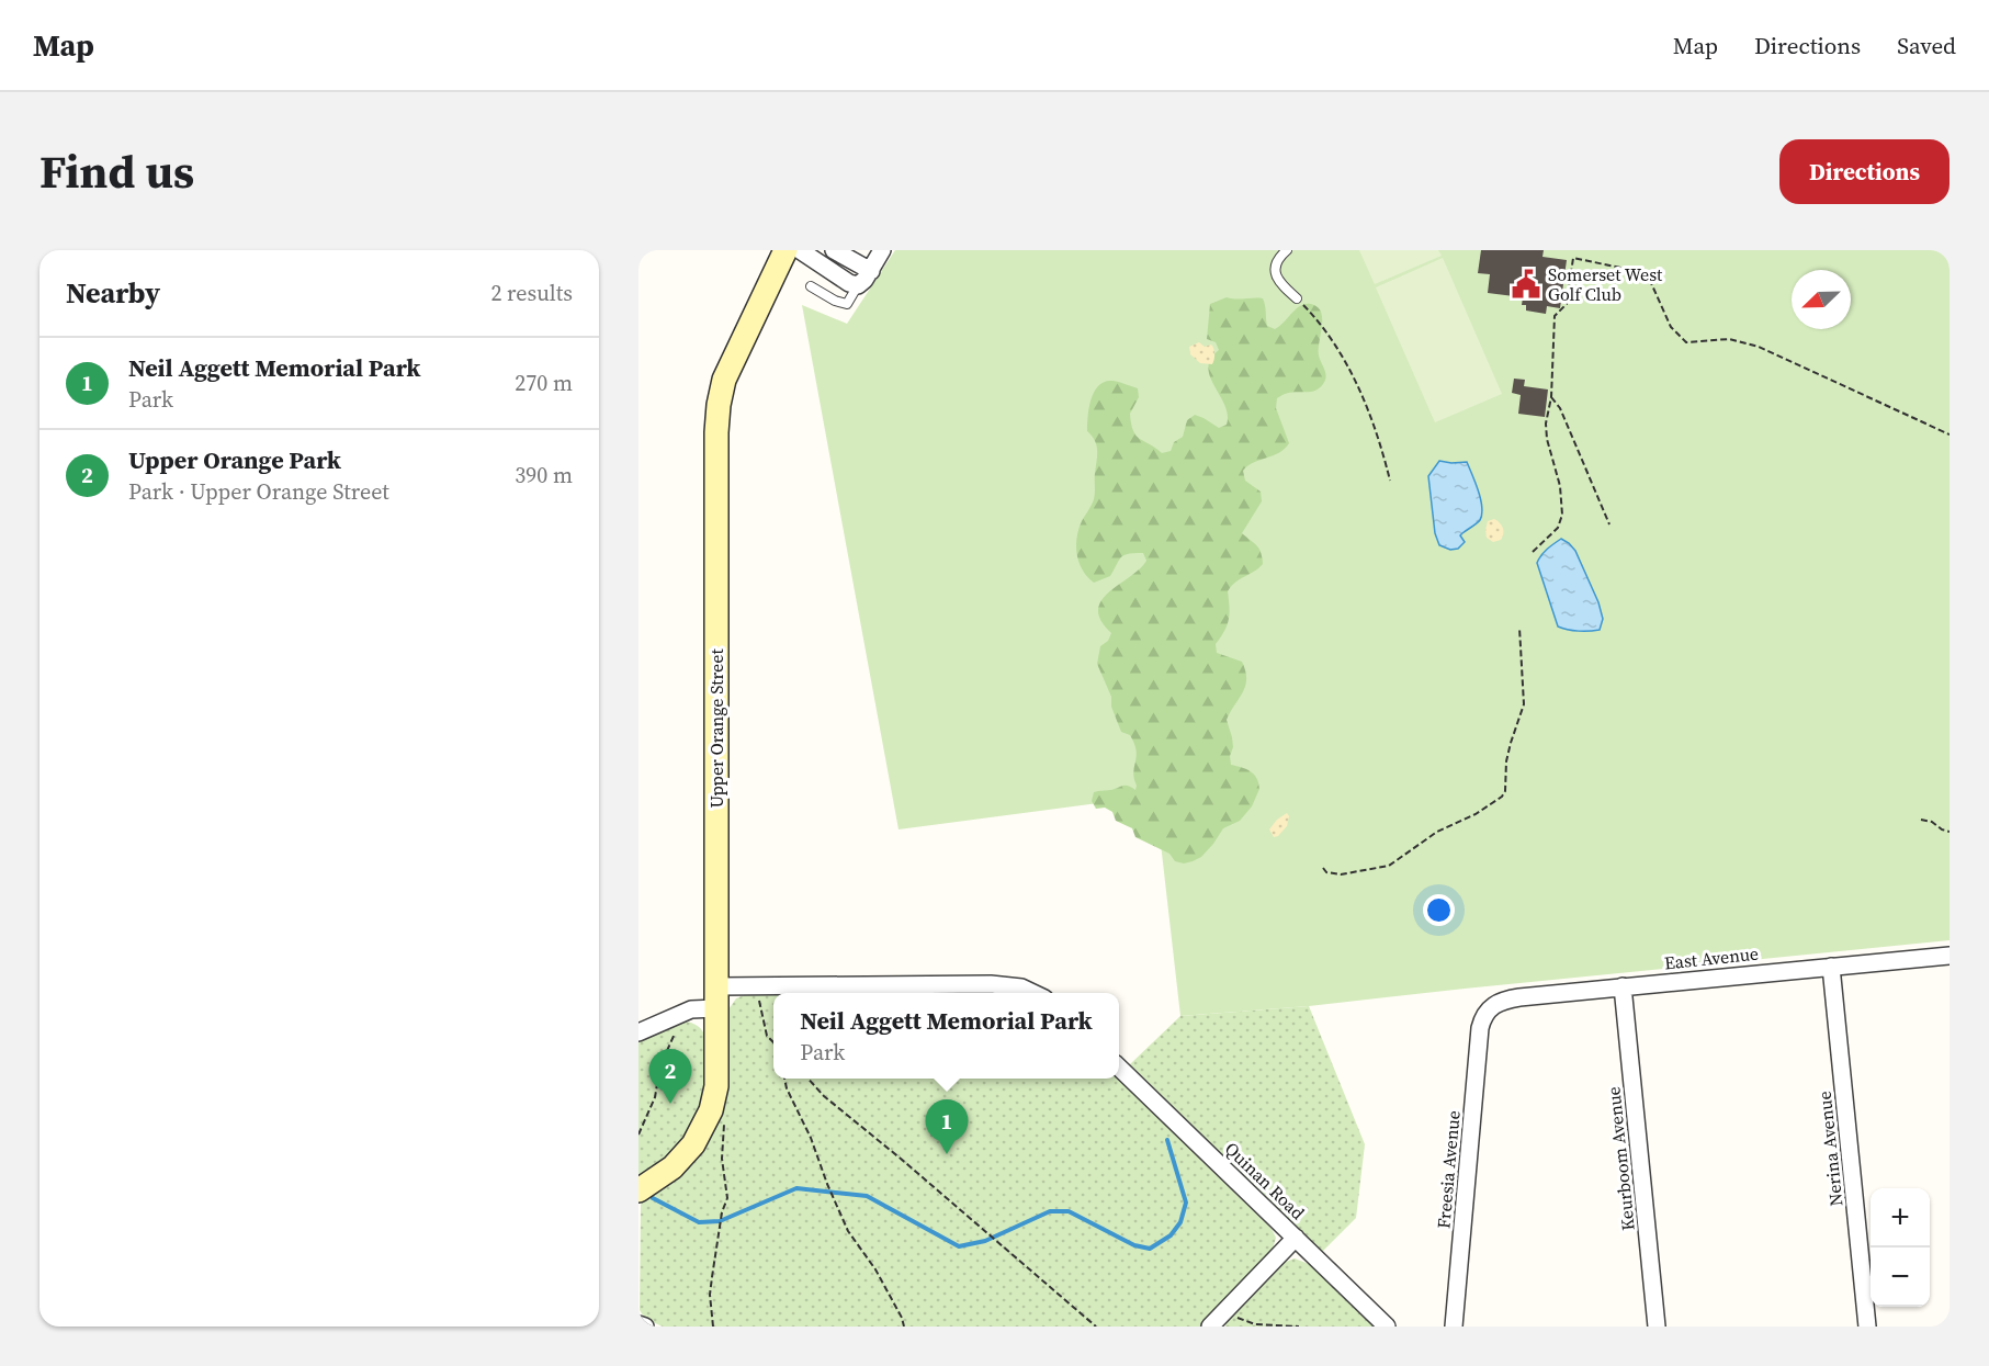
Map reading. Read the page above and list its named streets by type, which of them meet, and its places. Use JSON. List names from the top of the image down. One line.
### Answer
{"streets":{"street":["Upper Orange Street","East Avenue","Nerina Avenue","Keurboom Avenue","Freesia Avenue","Quinan Road"]},"crossings":[["East Avenue","Nerina Avenue"],["East Avenue","Keurboom Avenue"],["East Avenue","Freesia Avenue"]],"places":{"public building":["Somerset West Golf Club"]},"north":"bottom left","page":{"header":"Map","nav":["Map","Directions","Saved"],"title":"Find us","buttons":"Directions","heading":["Nearby","2 results"],"list":[{"mark":"1","name":"Neil Aggett Memorial Park","note":"Park","value":"270 m"},{"mark":"2","name":"Upper Orange Park","note":"Park · Upper Orange Street","value":"390 m"}],"popup":["Neil Aggett Memorial Park","Park"],"pins":["2","1"],"map_buttons":["+","−"]}}
